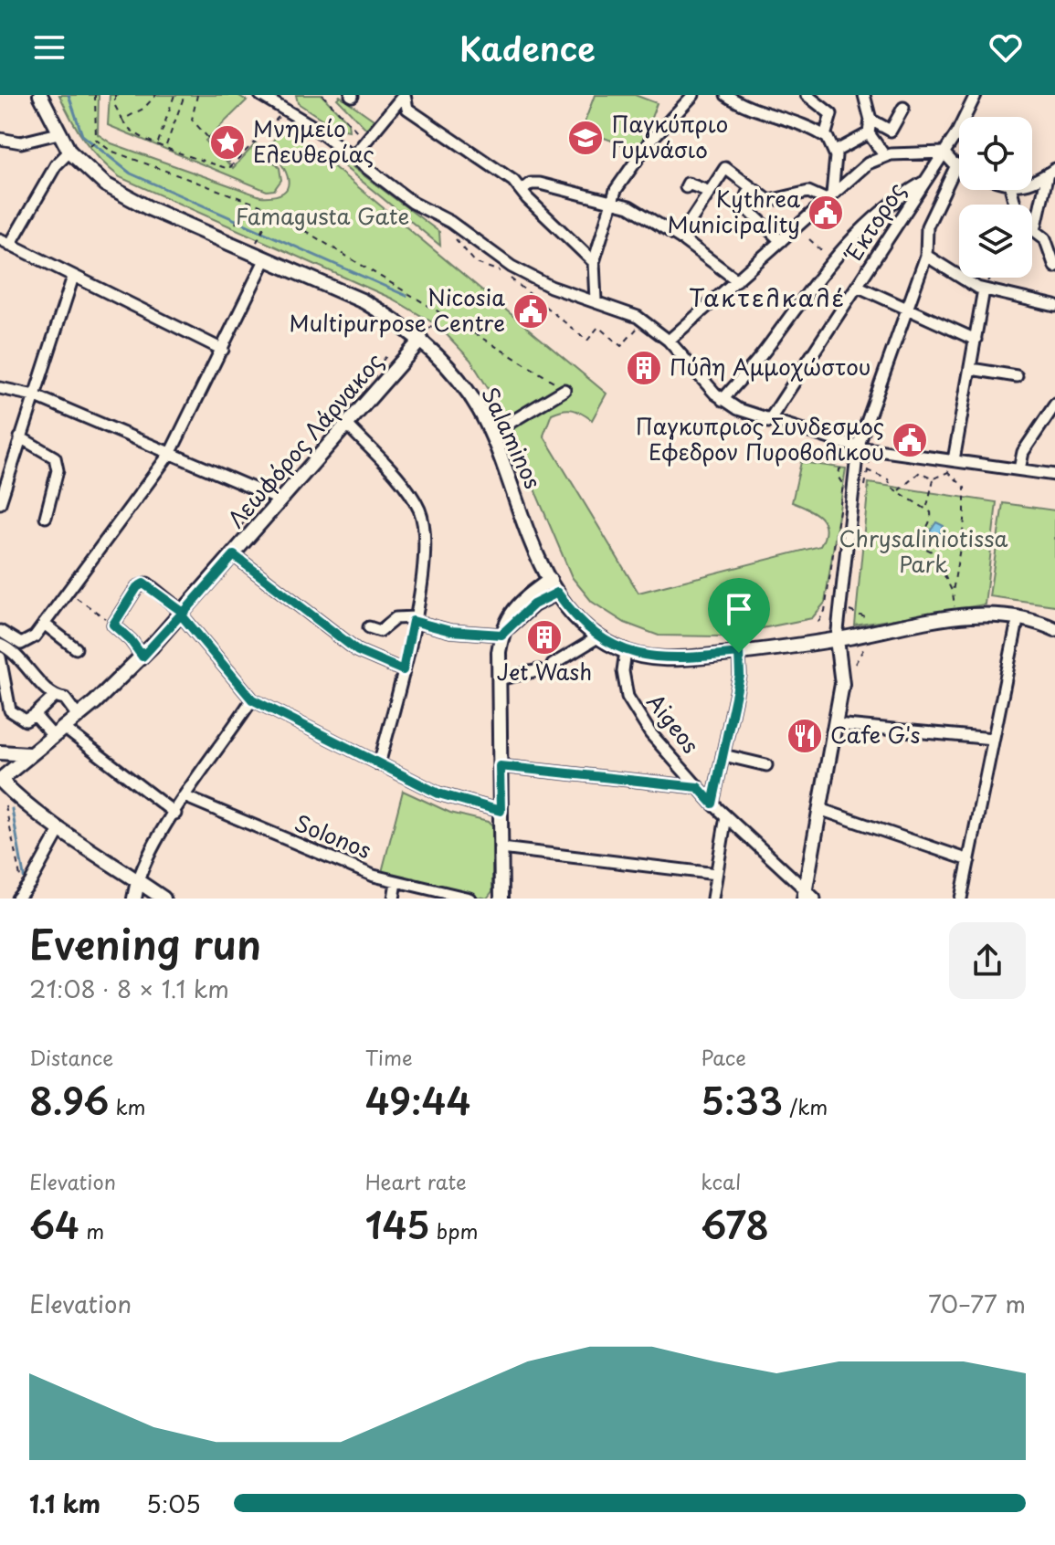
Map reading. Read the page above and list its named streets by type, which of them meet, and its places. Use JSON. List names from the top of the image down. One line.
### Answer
{"streets":{"main road":["Salaminos","Λεωφόρος Λάρνακος"],"street":["Έκτορος","Aigeos","Solonos"]},"crossings":[["Salaminos","Λεωφόρος Λάρνακος"],["Salaminos","Aigeos"]],"districts":["Τακτελκαλέ"],"parks":["Famagusta Gate","Chrysaliniotissa Park"],"places":{"school or university":["Παγκύπριο Γυμνάσιο"],"place":["Μνημείο Ελευθερίας"],"public building":["Kythrea Municipality","Nicosia Multipurpose Centre","Παγκυπριος Συνδεσμος Εφεδρον Πυροβολικου"],"building":["Πύλη Αμμοχώστου","Jet Wash"],"restaurant":["Cafe G's"]},"page":{"header":"Kadence","heading":["Evening run","21:08 · 8 × 1.1 km"],"stats":[["Distance","8.96 km"],["Time","49:44"],["Pace","5:33 /km"],["Elevation","64 m"],["Heart rate","145 bpm"],["kcal","678"]],"chart":["Elevation","70–77 m"],"list":[{"name":"1.1 km","note":"5:05"}]}}
